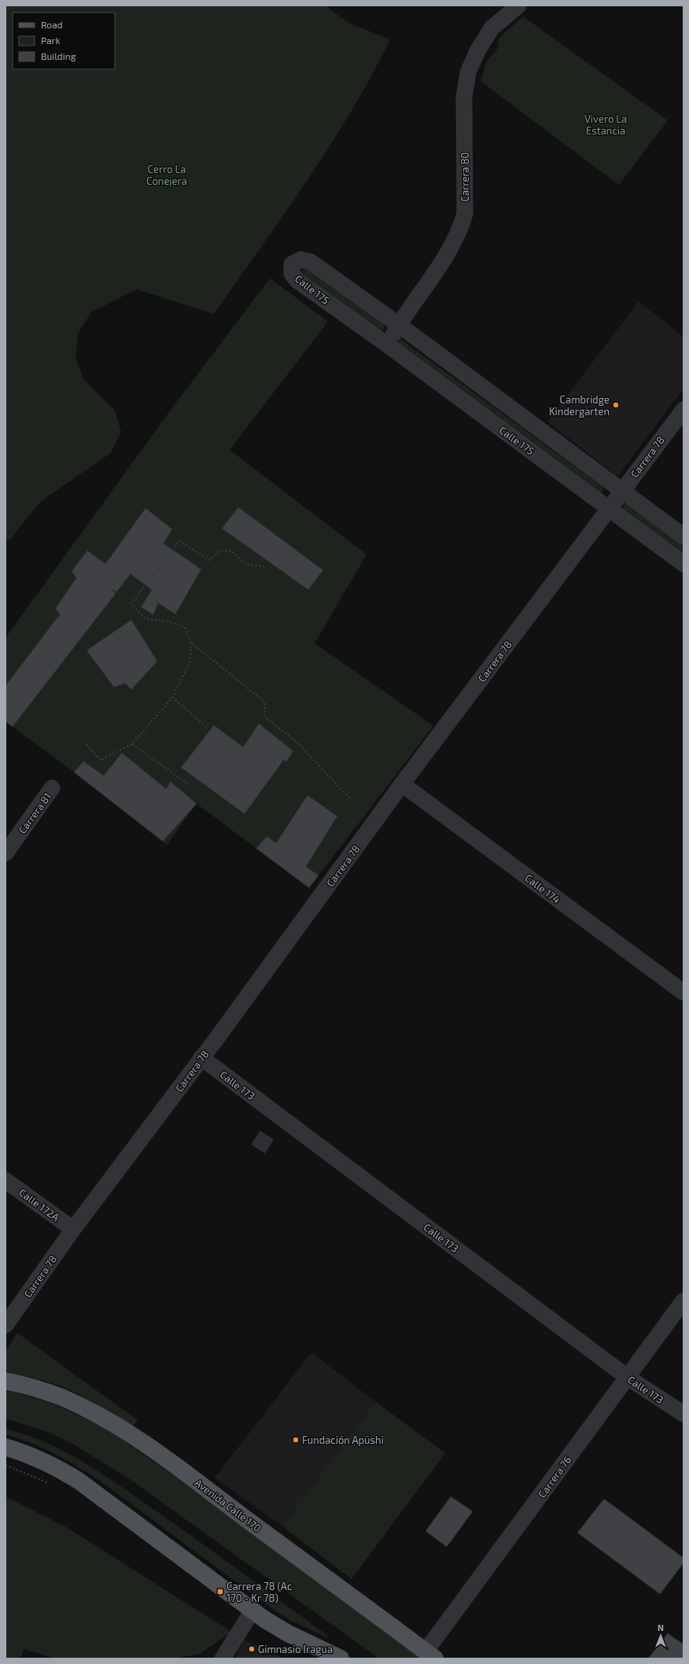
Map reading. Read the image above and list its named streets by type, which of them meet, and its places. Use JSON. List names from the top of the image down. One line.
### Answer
{"streets":{"main road":["Avenida Calle 170"],"street":["Carrera 80","Calle 175","Carrera 78","Carrera 81","Calle 174","Calle 173","Calle 172A","Carrera 76"]},"crossings":[["Carrera 80","Calle 175"],["Calle 175","Carrera 78"],["Carrera 78","Calle 174"],["Carrera 78","Calle 173"],["Carrera 78","Calle 172A"],["Calle 173","Carrera 76"],["Carrera 76","Avenida Calle 170"]],"parks":["Vivero La Estancia","Cerro La Conejera"],"places":{"other":["Cambridge Kindergarten","Fundación Apüshi","Gimnasio Iragua"],"transit":["Carrera 78 (Ac 170 - Kr 78)"]},"legend":["Road","Park","Building"],"north":"top"}
